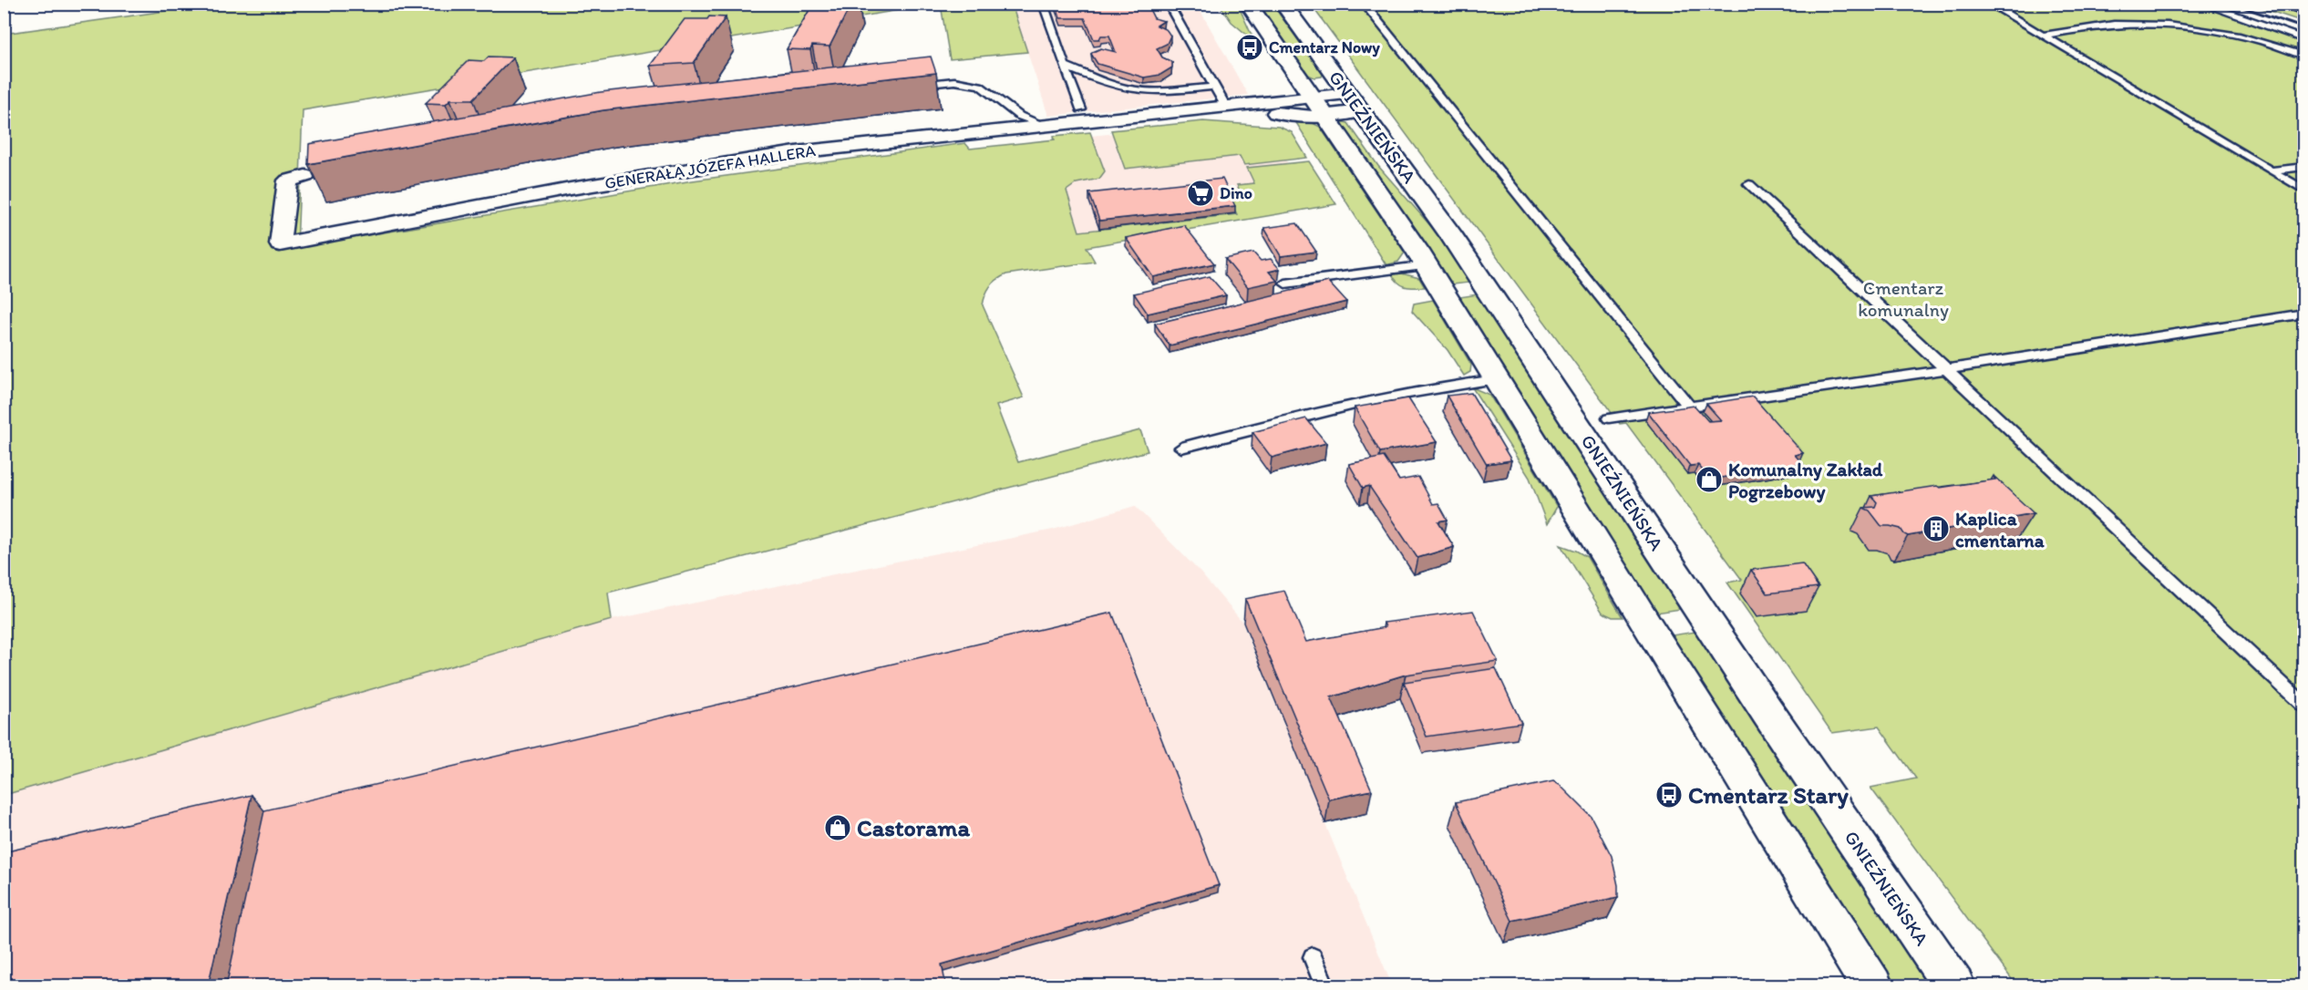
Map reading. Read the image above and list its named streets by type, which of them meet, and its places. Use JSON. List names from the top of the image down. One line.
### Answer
{"streets":{"main road":["GNIEŹNIEŃSKA"],"street":["GENERAŁA JÓZEFA HALLERA"]},"crossings":[["GNIEŹNIEŃSKA","GENERAŁA JÓZEFA HALLERA"]],"parks":["Cmentarz komunalny"],"places":{"bus stop":["Cmentarz Nowy","Cmentarz Stary"],"supermarket":["Dino"],"shop":["Komunalny Zakład Pogrzebowy","Castorama"],"building":["Kaplica cmentarna"]}}
